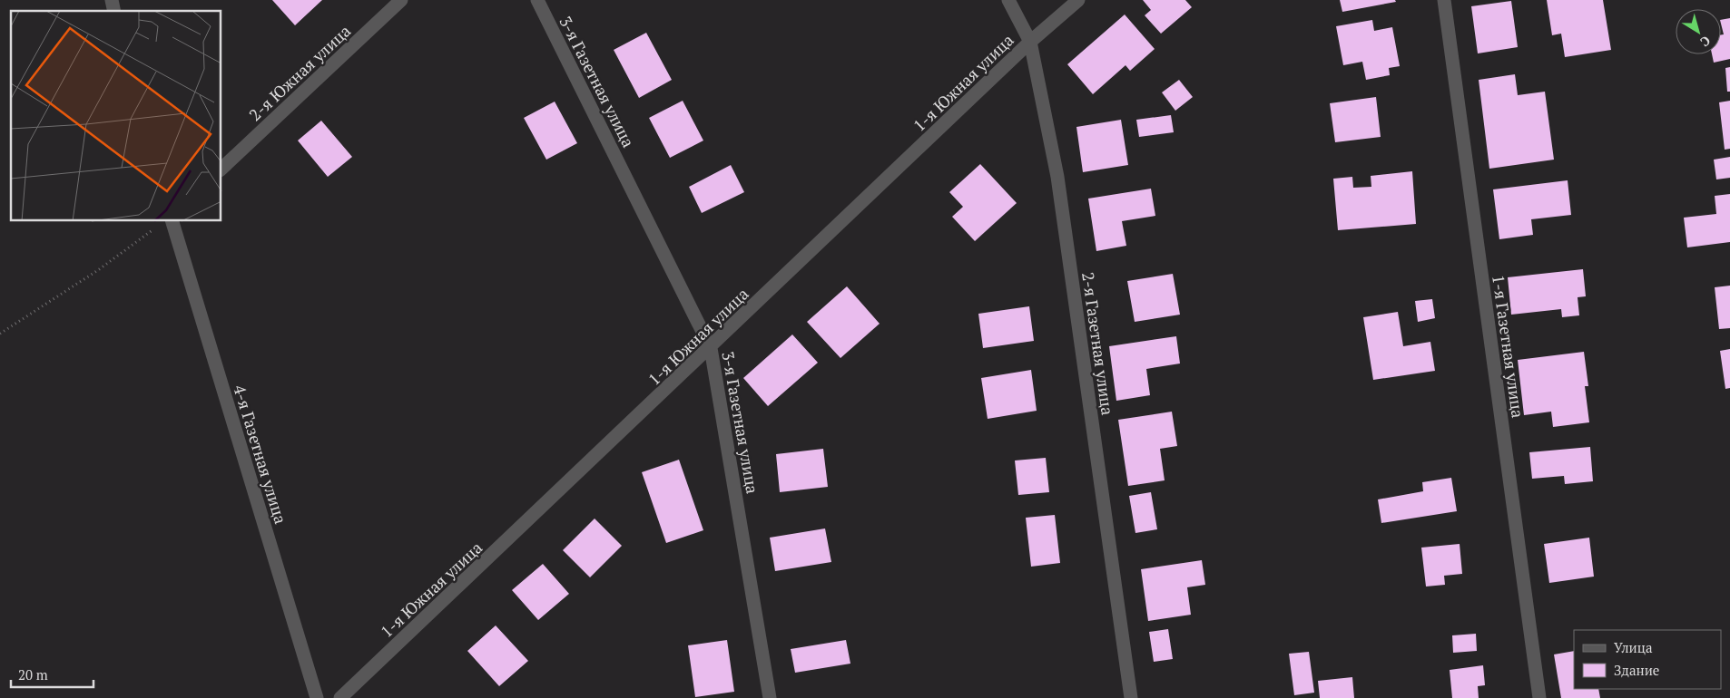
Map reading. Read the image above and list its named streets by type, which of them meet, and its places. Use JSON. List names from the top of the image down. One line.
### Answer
{"streets":{"street":["2-я Южная улица","3-я Газетная улица","1-я Южная улица","2-я Газетная улица","1-я Газетная улица","4-я Газетная улица"]},"crossings":[["3-я Газетная улица","1-я Южная улица"],["1-я Южная улица","2-я Газетная улица"]],"legend":["Улица","Здание"],"scale_bar":"20 m","north":"bottom right"}
